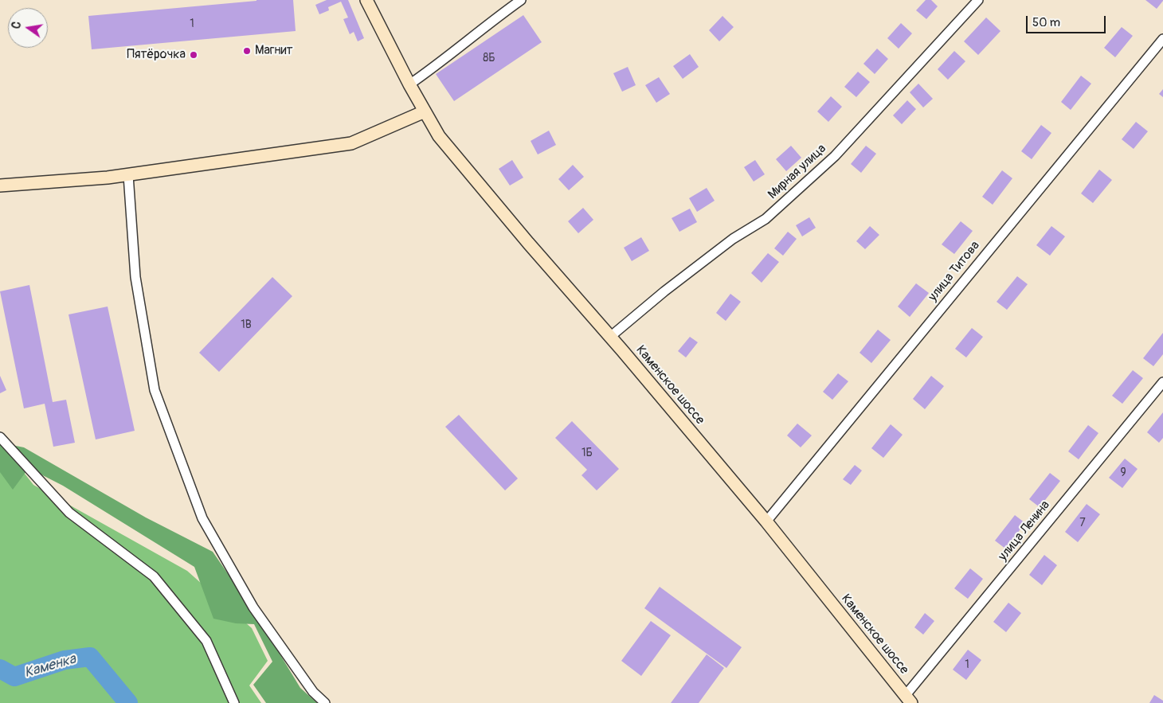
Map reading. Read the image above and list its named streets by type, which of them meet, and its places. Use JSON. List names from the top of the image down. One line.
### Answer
{"streets":{"street":["Мирная улица","улица Титова","Каменское шоссе","улица Ленина"]},"crossings":[["Мирная улица","Каменское шоссе"],["улица Титова","Каменское шоссе"],["Каменское шоссе","улица Ленина"]],"water":["Каменка"],"places":["Магнит","Пятёрочка"],"house_numbers":["1","8Б","1В","1Б","9","7","1"],"scale_bar":"50 m","north":"left"}
